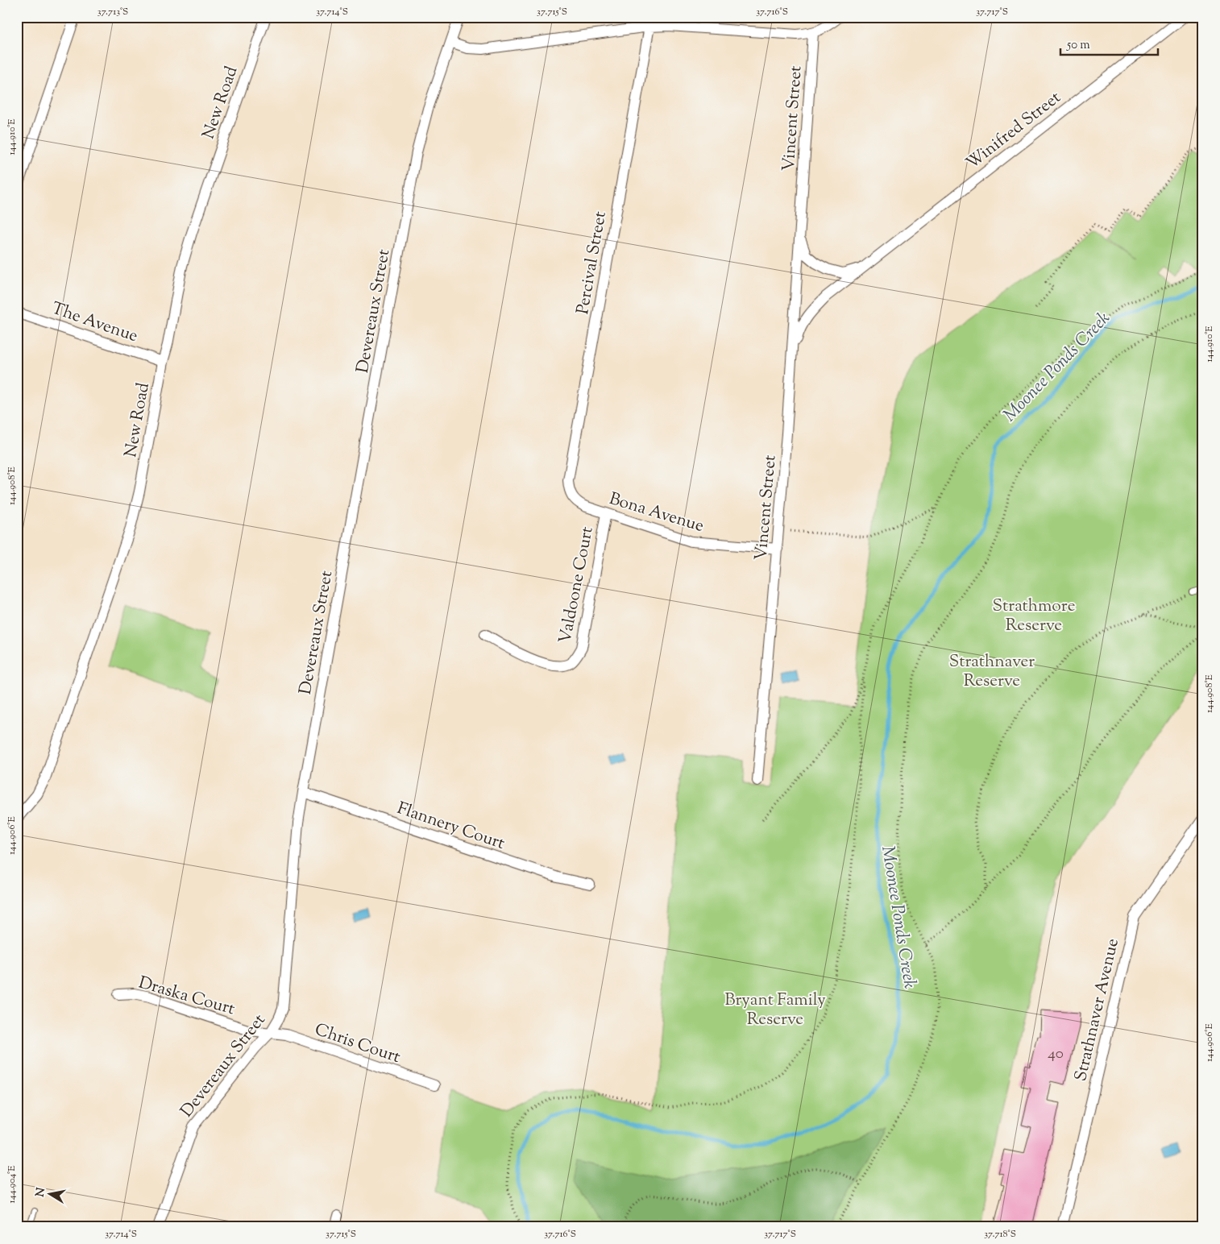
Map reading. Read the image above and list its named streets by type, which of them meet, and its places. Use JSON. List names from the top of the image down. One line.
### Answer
{"streets":{"street":["New Road","Vincent Street","Winifred Street","Percival Street","Devereaux Street","The Avenue","Bona Avenue","Valdoone Court","Flannery Court","Draska Court","Strathnaver Avenue","Chris Court"]},"crossings":[["New Road","The Avenue"],["Vincent Street","Winifred Street"],["Vincent Street","Bona Avenue"],["Percival Street","Bona Avenue"],["Devereaux Street","Flannery Court"],["Devereaux Street","Draska Court"],["Devereaux Street","Chris Court"],["Bona Avenue","Valdoone Court"],["Draska Court","Chris Court"]],"water":["Moonee Ponds Creek"],"parks":["Strathmore Reserve","Strathnaver Reserve","Bryant Family Reserve"],"house_numbers":["40"],"scale_bar":"50 m","north":"left","coordinates":["37.713°S","37.714°S","37.715°S","37.716°S","37.717°S","144.910°E","144.908°E","144.906°E","144.904°E","37.718°S"]}
